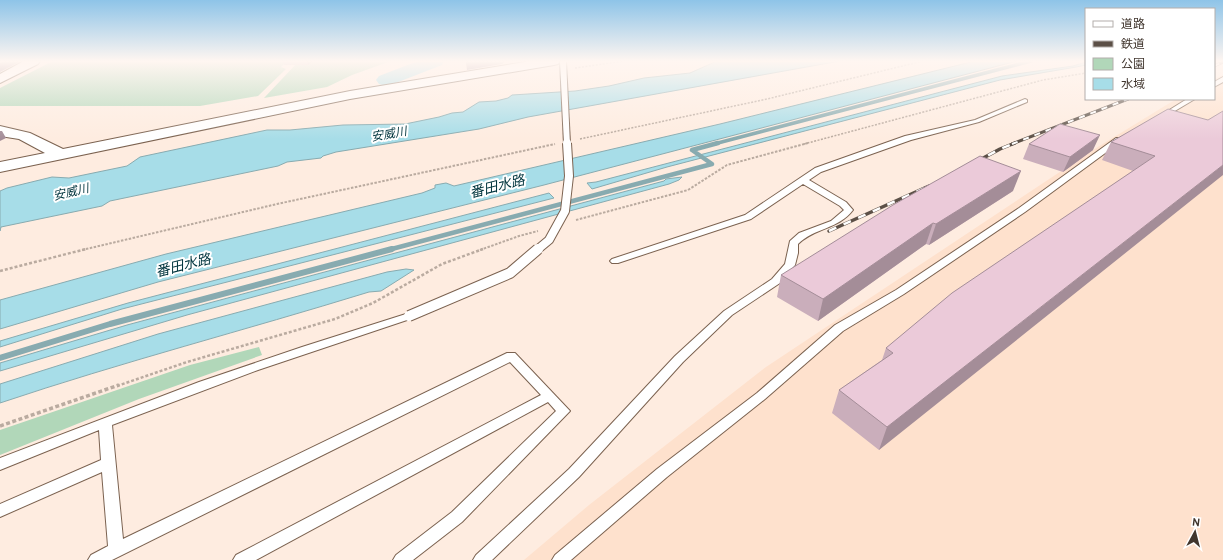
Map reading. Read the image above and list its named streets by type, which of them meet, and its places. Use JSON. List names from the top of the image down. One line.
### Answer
{"water":["安威川","番田水路"],"legend":["道路","鉄道","公園","水域"],"north":"top"}
